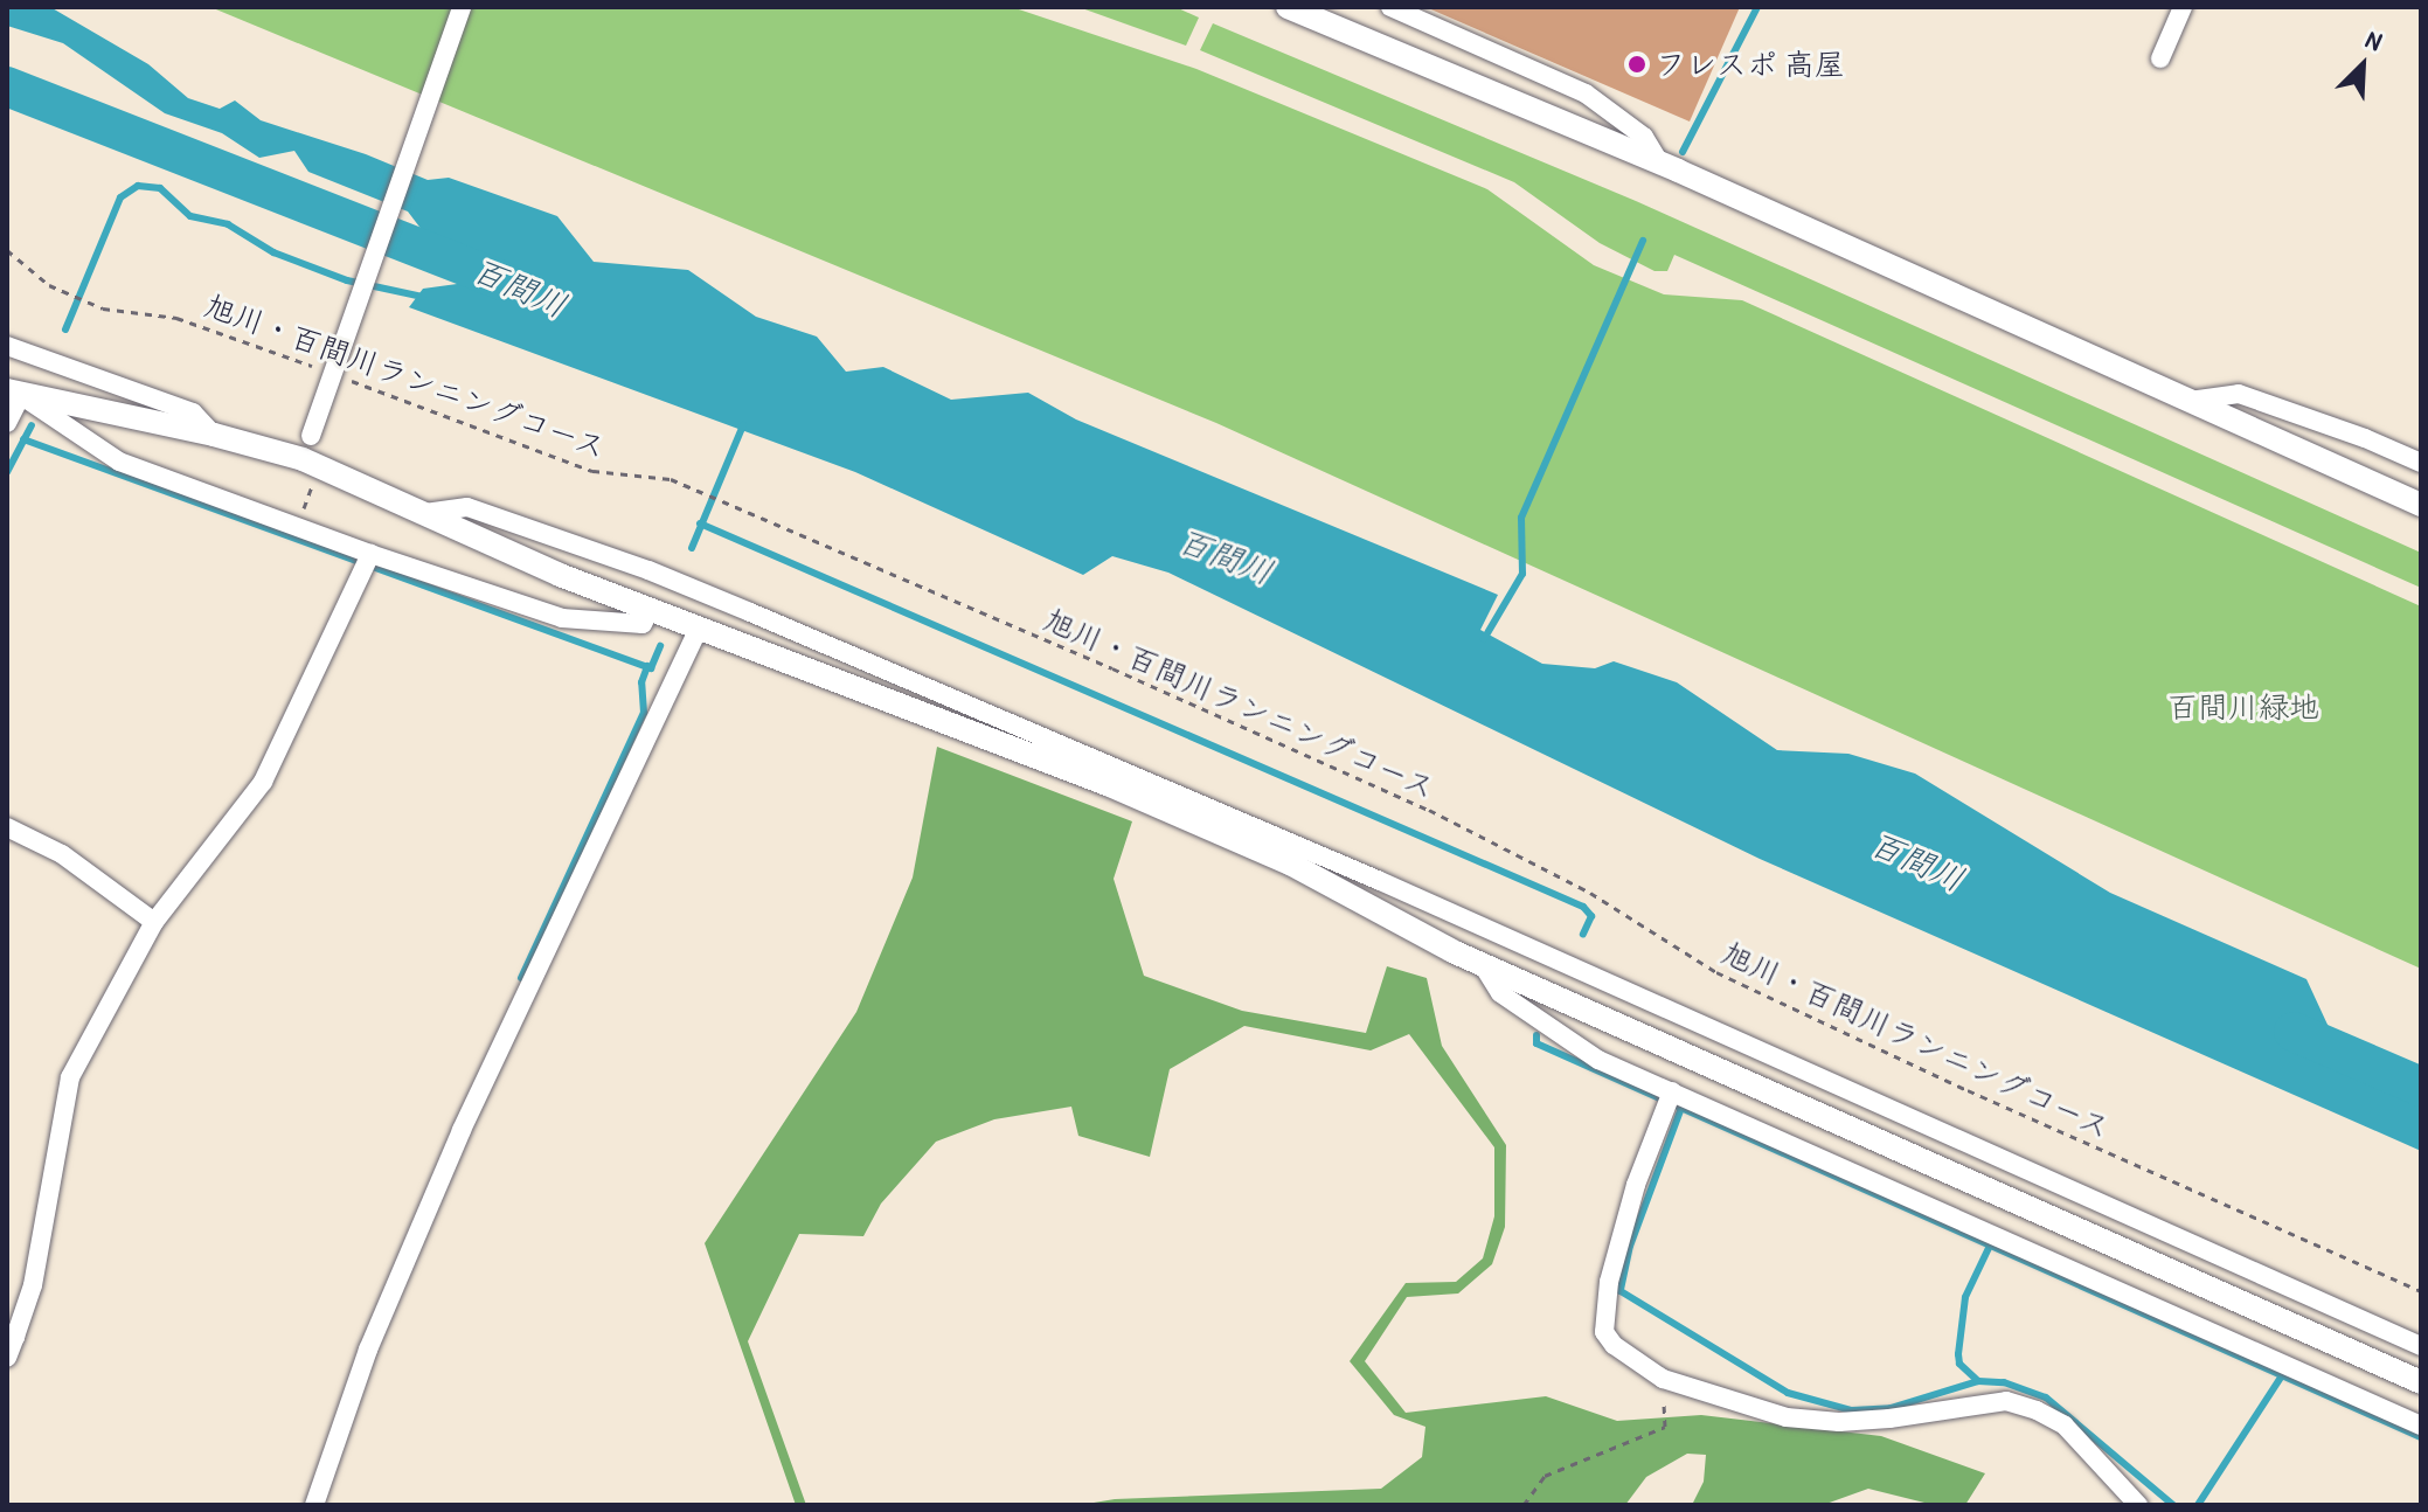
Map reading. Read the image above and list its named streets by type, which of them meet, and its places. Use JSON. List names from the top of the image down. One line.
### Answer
{"streets":{"path":["旭川・百間川ランニングコース"]},"water":["百間川"],"parks":["百間川緑地"],"places":["フレスポ 高屋"],"north":"top right"}
